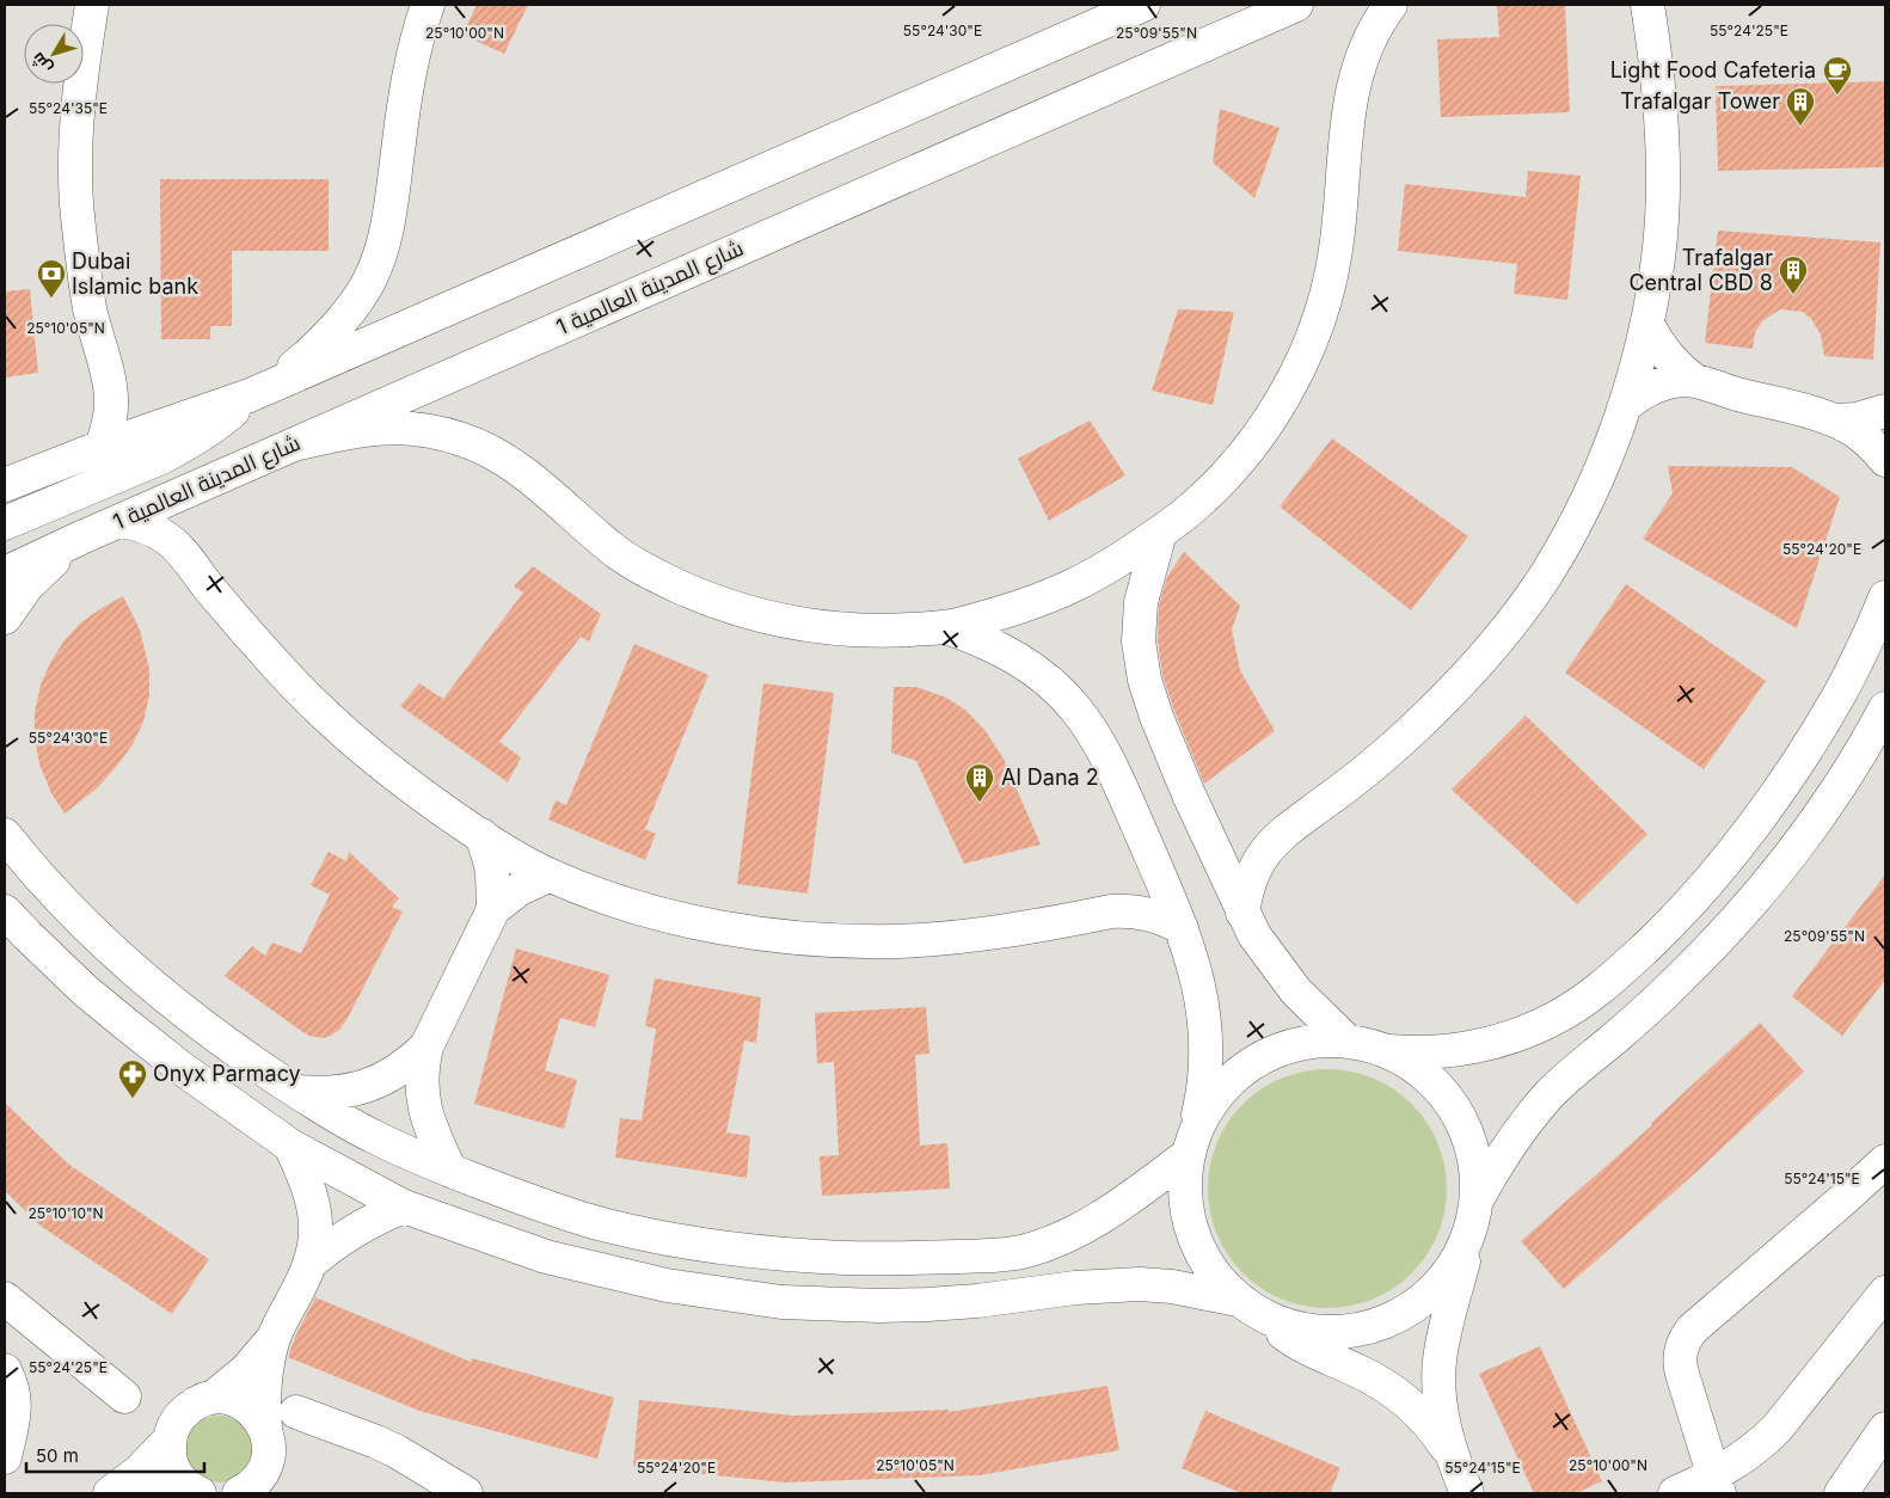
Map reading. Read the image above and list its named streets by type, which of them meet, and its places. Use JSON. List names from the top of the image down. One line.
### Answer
{"streets":{"street":["شارع المدينة العالمية 1"]},"places":{"cafe":["Light Food Cafeteria"],"building":["Trafalgar Tower","Trafalgar Central CBD 8","Al Dana 2"],"bank":["Dubai Islamic bank"],"pharmacy":["Onyx Parmacy"]},"scale_bar":"50 m","north":"bottom left","coordinates":["55°24'30\"E","55°24'25\"E","25°10'00\"N","25°09'55\"N","55°24'35\"E","25°10'05\"N","55°24'20\"E","55°24'15\"E","25°10'10\"N"]}
